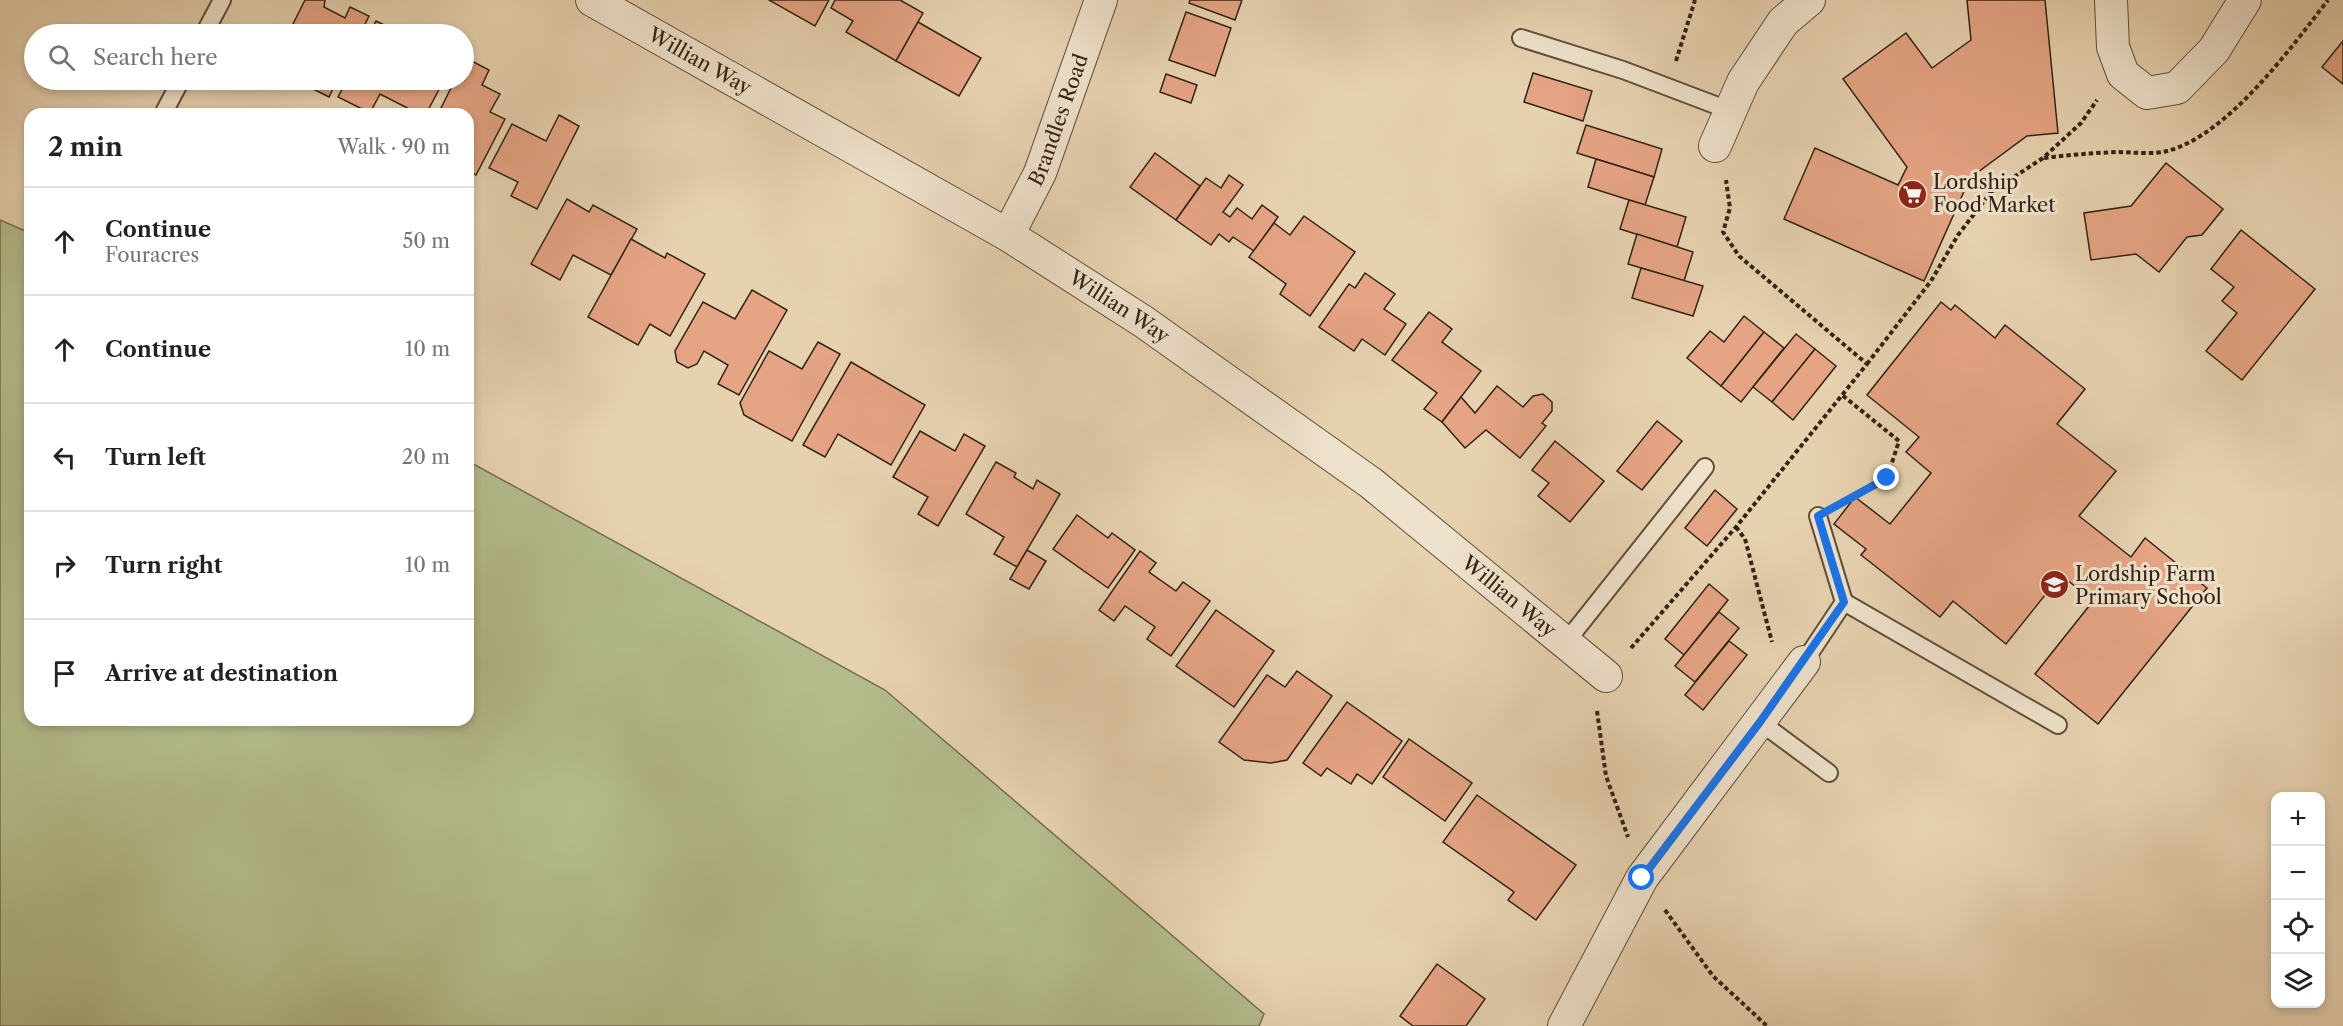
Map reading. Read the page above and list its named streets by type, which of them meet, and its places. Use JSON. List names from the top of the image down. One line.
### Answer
{"streets":{"street":["Willian Way","Brandles Road"]},"crossings":[["Willian Way","Brandles Road"]],"places":{"supermarket":["Lordship Food Market"],"school or university":["Lordship Farm Primary School"]},"page":{"search":"Search here","heading":["2 min","Walk · 90 m"],"list":[["Continue","Fouracres","50 m"],["Continue","10 m"],["Turn left","20 m"],["Turn right","10 m"],"Arrive at destination"],"map_buttons":["+","−"]}}
